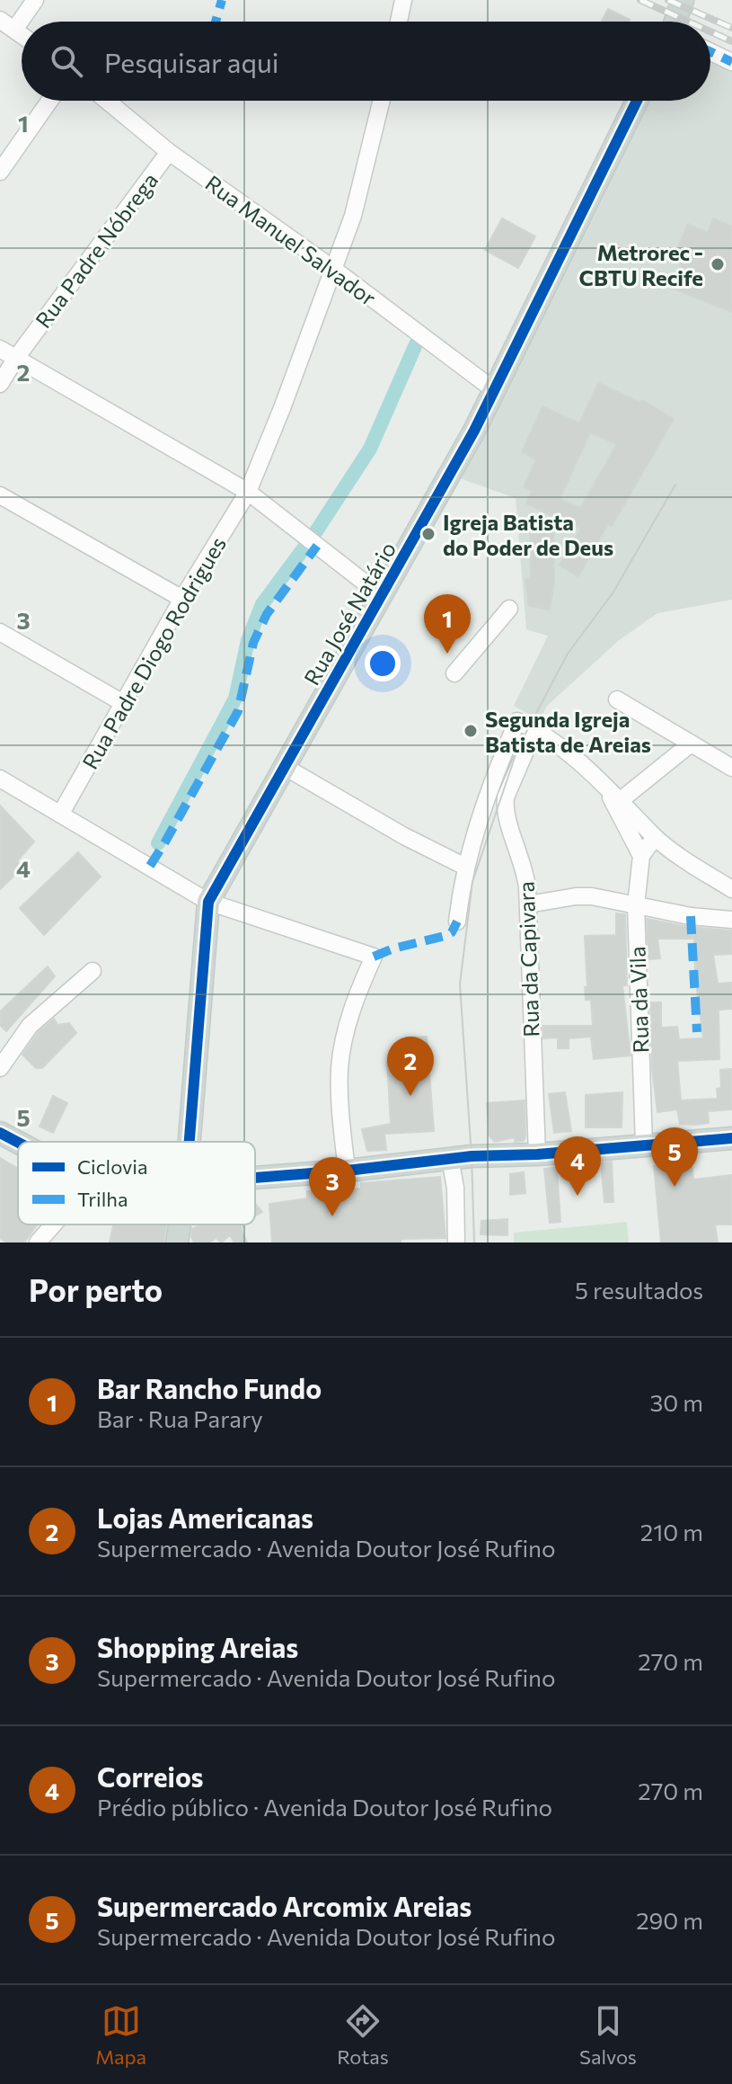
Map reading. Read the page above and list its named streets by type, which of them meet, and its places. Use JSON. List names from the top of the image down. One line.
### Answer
{"streets":{"main road":["Rua José Natário"],"street":["Rua Manuel Salvador","Rua Padre Nóbrega","Rua Padre Diogo Rodrigues","Rua da Capivara","Rua da Vila"]},"crossings":[["Rua Manuel Salvador","Rua Padre Nóbrega"],["Rua Manuel Salvador","Rua José Natário"],["Rua Manuel Salvador","Rua Padre Diogo Rodrigues"]],"places":["Metrorec - CBTU Recife","Igreja Batista do Poder de Deus","Segunda Igreja Batista de Areias"],"legend":["Ciclovia","Trilha"],"page":{"search":"Pesquisar aqui","pins":["1","2","5","4","3"],"heading":["Por perto","5 resultados"],"list":[{"mark":"1","name":"Bar Rancho Fundo","note":"Bar · Rua Parary","value":"30 m"},{"mark":"2","name":"Lojas Americanas","note":"Supermercado · Avenida Doutor José Rufino","value":"210 m"},{"mark":"3","name":"Shopping Areias","note":"Supermercado · Avenida Doutor José Rufino","value":"270 m"},{"mark":"4","name":"Correios","note":"Prédio público · Avenida Doutor José Rufino","value":"270 m"},{"mark":"5","name":"Supermercado Arcomix Areias","note":"Supermercado · Avenida Doutor José Rufino","value":"290 m"}],"nav":["Mapa","Rotas","Salvos"]},"grid":{"rows":["1","2","3","4","5"]}}
